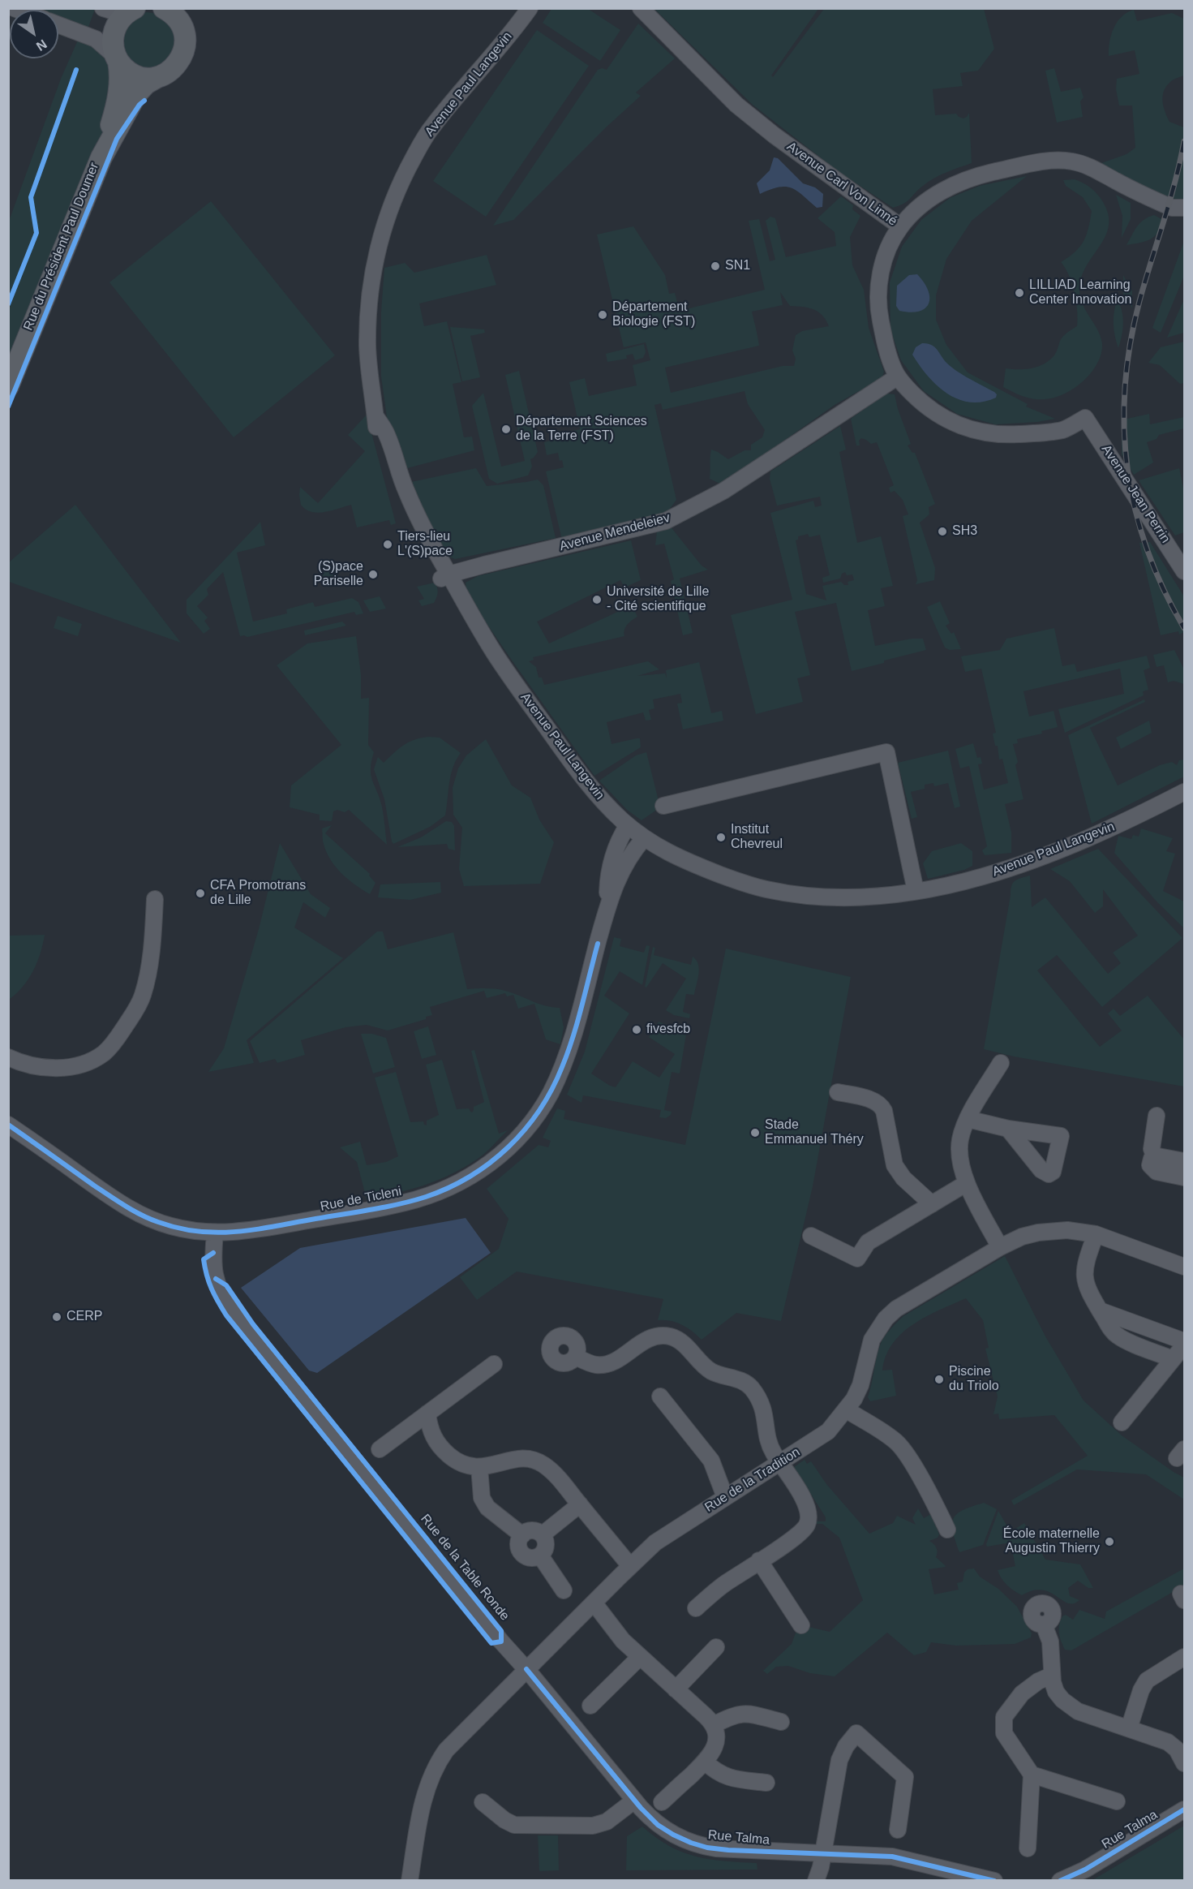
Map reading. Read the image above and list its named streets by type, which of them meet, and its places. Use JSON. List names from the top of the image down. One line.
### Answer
{"streets":{"main road":["Rue du Président Paul Doumer"],"street":["Avenue Paul Langevin","Avenue Carl Von Linné","Avenue Jean Perrin","Avenue Mendeleiev","Rue de Ticleni","Rue de la Tradition","Rue de la Table Ronde","Rue Talma"]},"crossings":[["Avenue Paul Langevin","Avenue Mendeleiev"],["Avenue Paul Langevin","Rue de Ticleni"],["Avenue Jean Perrin","Avenue Mendeleiev"],["Rue de Ticleni","Rue de la Table Ronde"],["Rue de la Tradition","Rue de la Table Ronde"],["Rue de la Tradition","Rue Talma"],["Rue de la Table Ronde","Rue Talma"]],"places":["SN1","LILLIAD Learning Center Innovation","Département Biologie (FST)","Département Sciences de la Terre (FST)","SH3","Tiers-lieu L'(S)pace","(S)pace Pariselle","Université de Lille ‐ Cité scientifique","Institut Chevreul","CFA Promotrans de Lille","fivesfcb","Stade Emmanuel Théry","CERP","Piscine du Triolo","École maternelle Augustin Thierry"],"north":"bottom right"}
